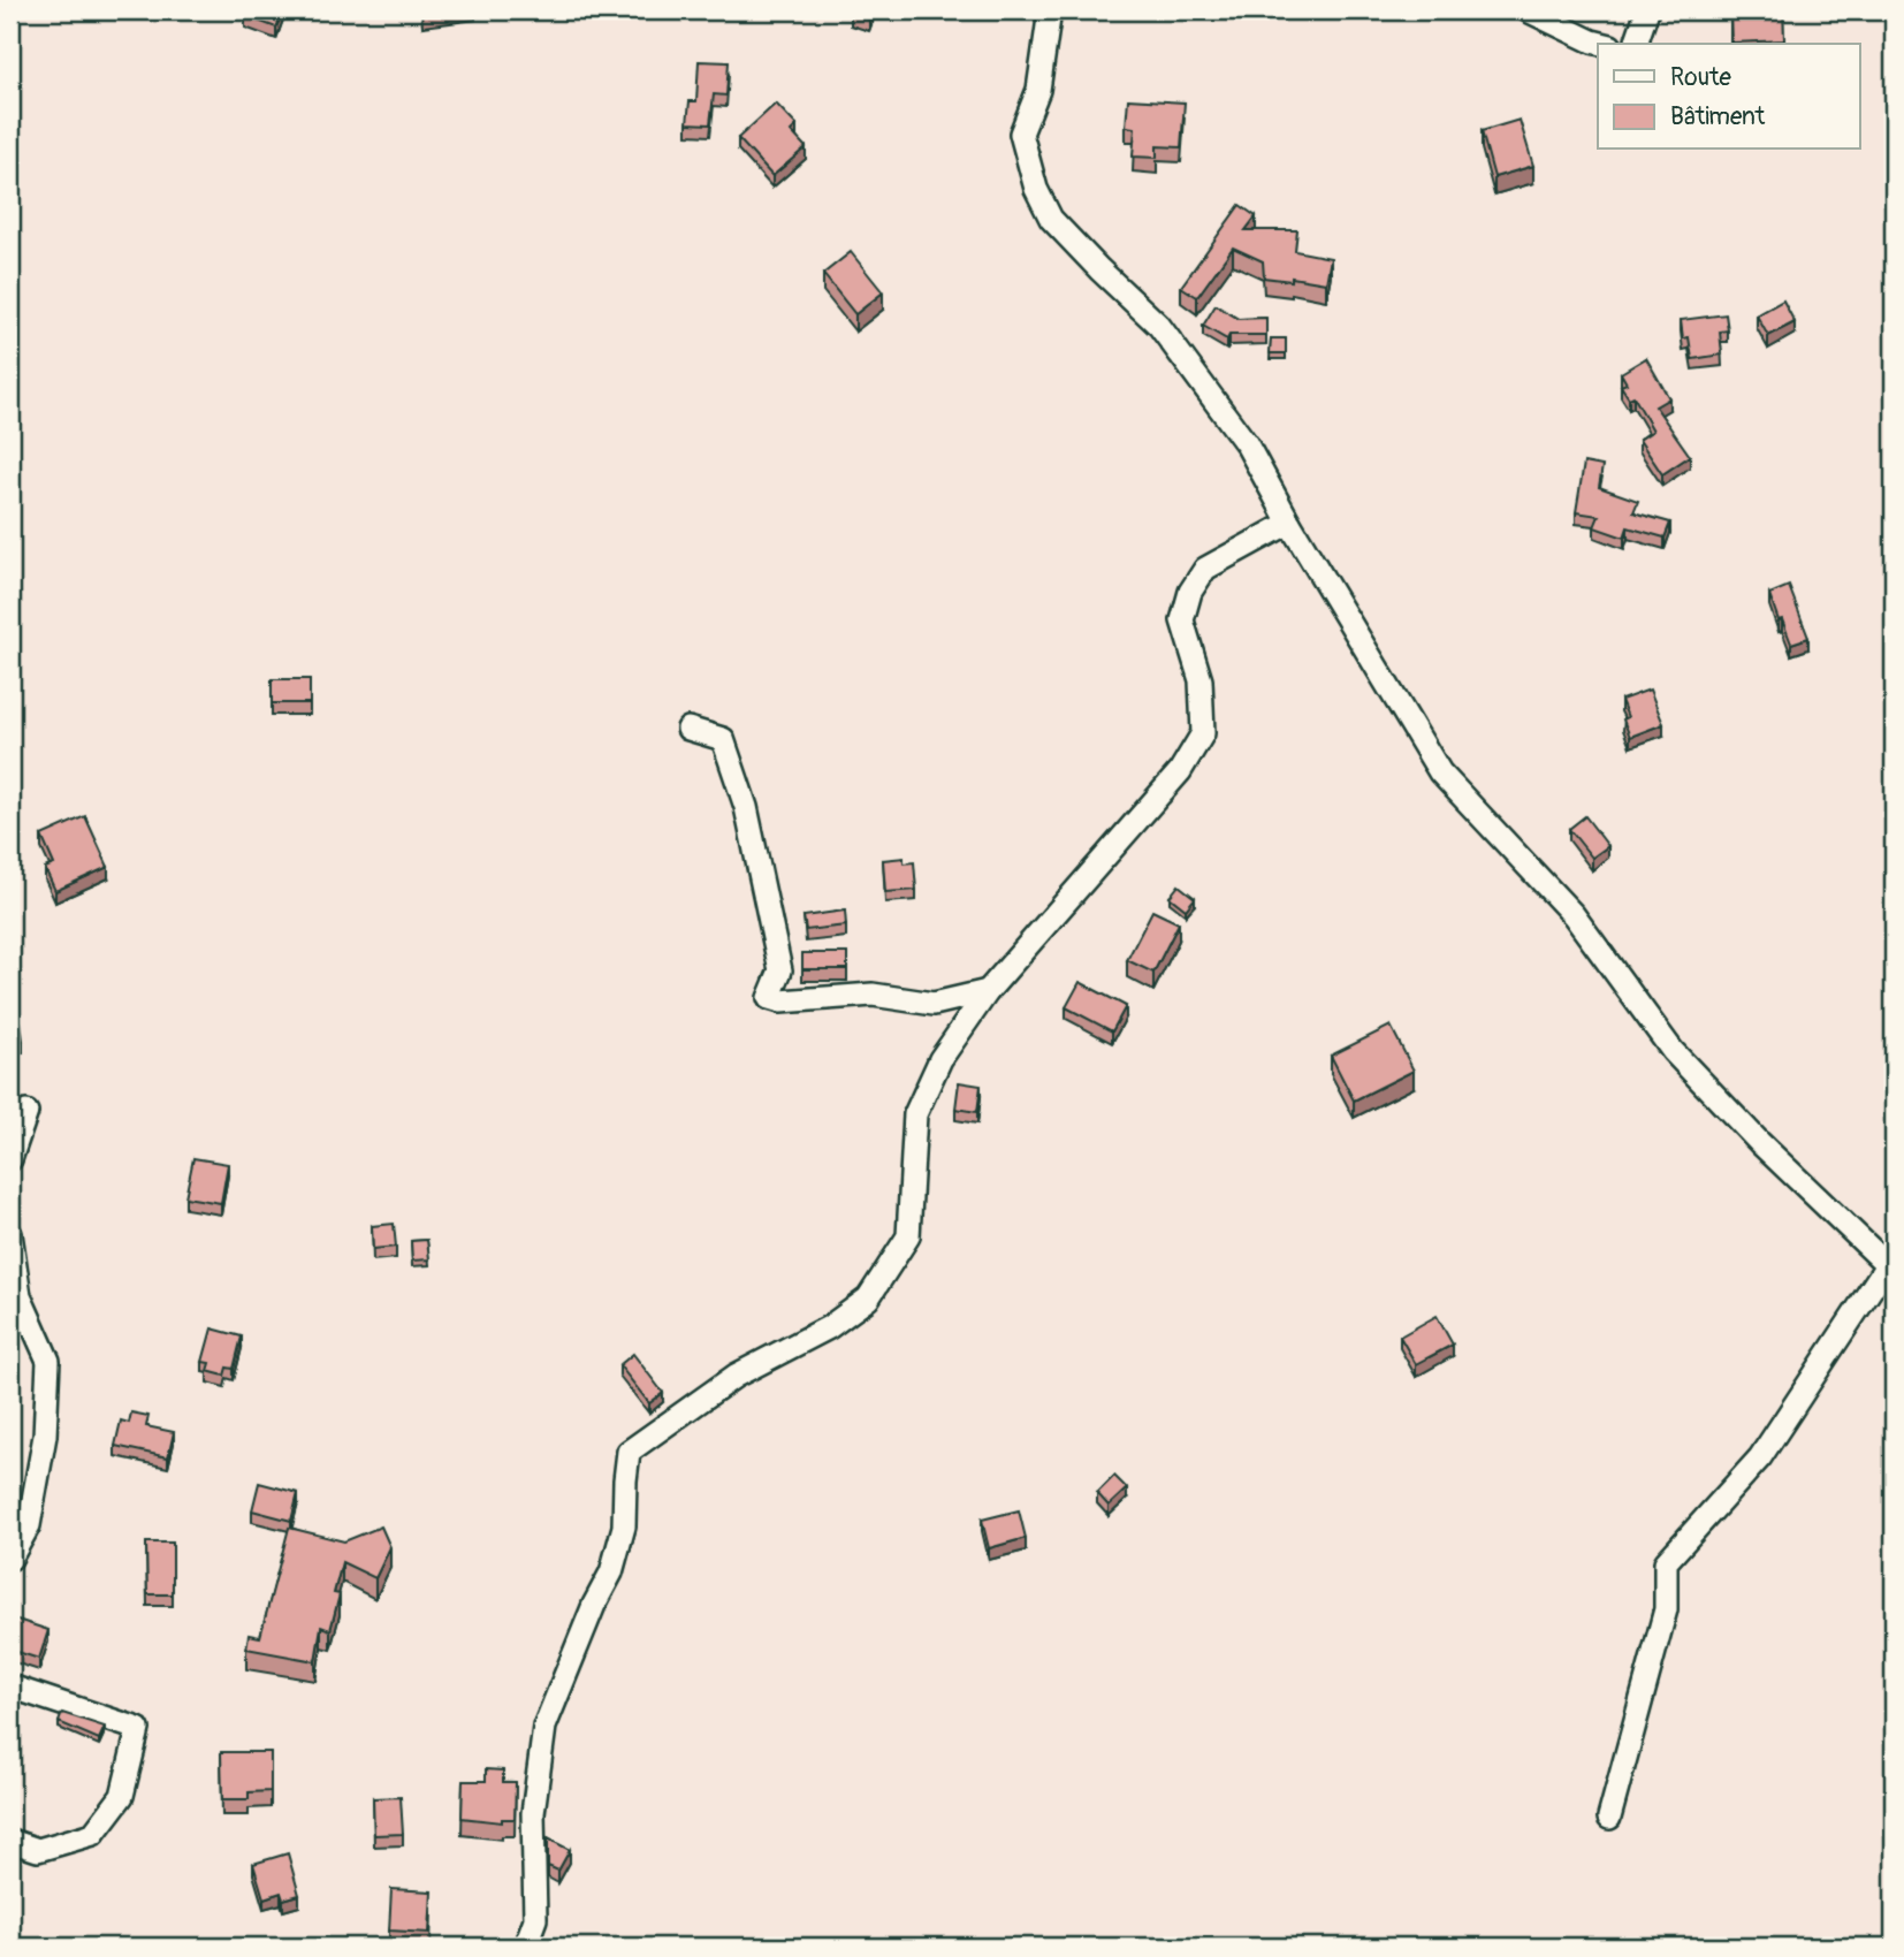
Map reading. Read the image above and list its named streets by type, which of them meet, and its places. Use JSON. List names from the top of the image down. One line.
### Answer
{"legend":["Route","Bâtiment"]}
